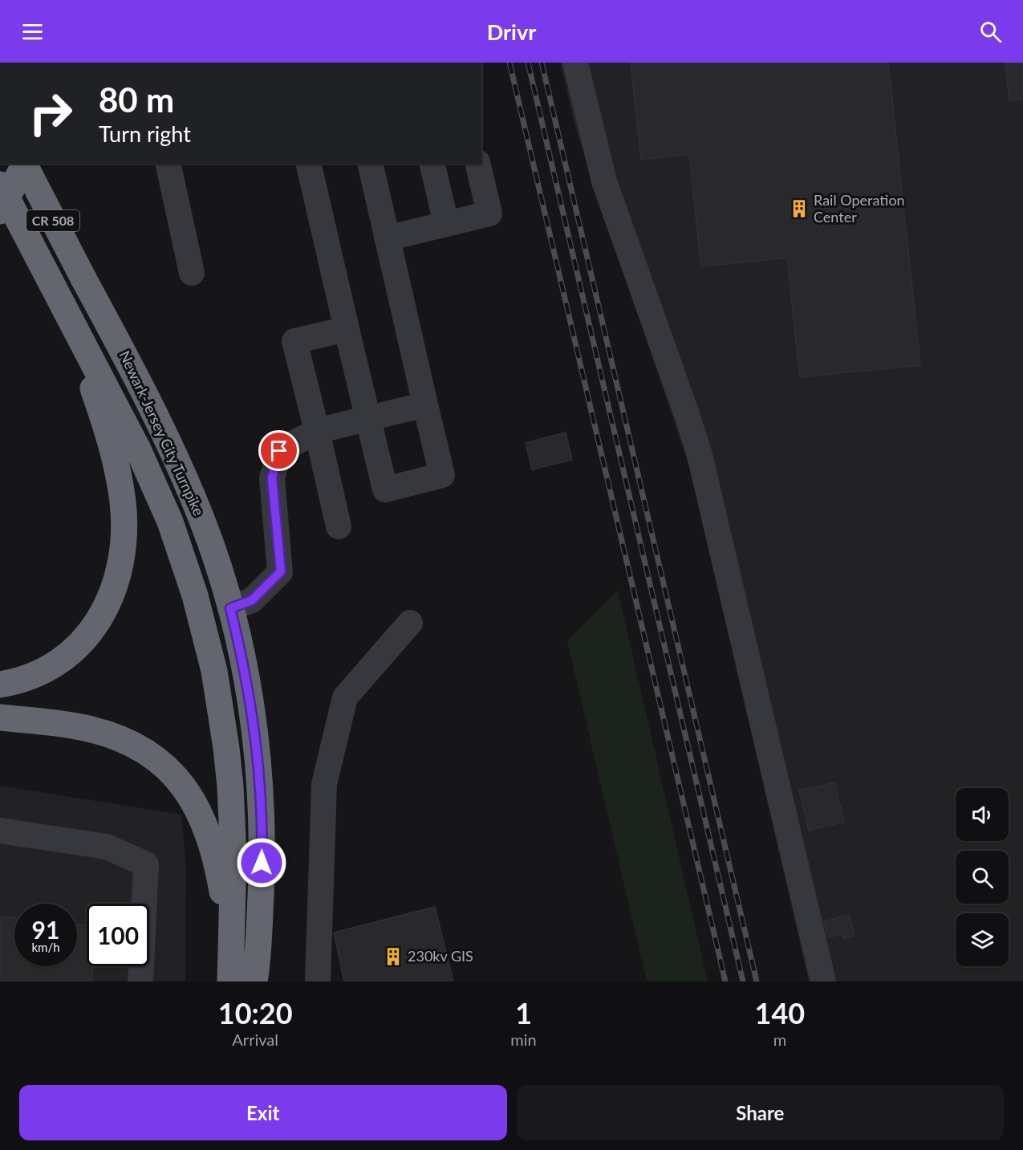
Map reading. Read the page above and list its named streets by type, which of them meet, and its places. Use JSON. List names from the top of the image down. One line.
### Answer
{"streets":{"highway":["CR 508","Newark-Jersey City Turnpike"]},"places":{"building":["Rail Operation Center","230kv GIS"]},"page":{"header":"Drivr","turn":["80 m","Turn right"],"speed":"91 km/h","limit":"100","eta":["10:20","Arrival","1","min","140","m"],"buttons":["Exit","Share"]}}
